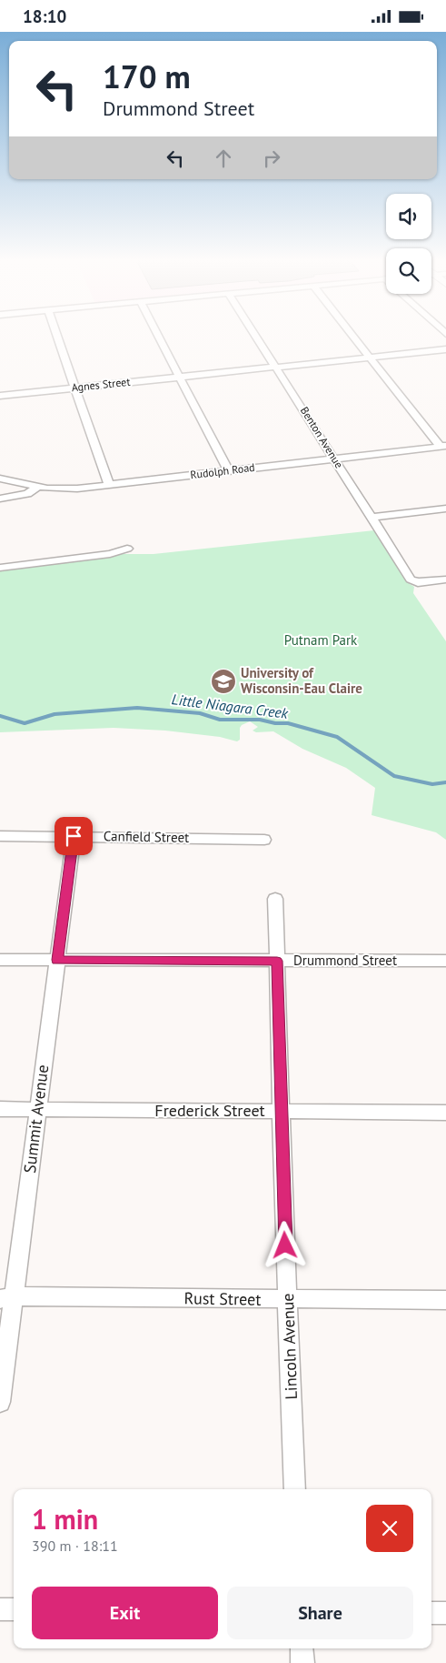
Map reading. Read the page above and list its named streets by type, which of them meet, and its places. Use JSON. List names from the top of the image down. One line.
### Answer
{"streets":{"street":["Agnes Street","Benton Avenue","Rudolph Road","Canfield Street","Drummond Street","Frederick Street","Summit Avenue","Rust Street","Lincoln Avenue"]},"crossings":[["Agnes Street","Benton Avenue"],["Benton Avenue","Rudolph Road"],["Canfield Street","Summit Avenue"],["Drummond Street","Summit Avenue"],["Drummond Street","Lincoln Avenue"],["Frederick Street","Summit Avenue"],["Frederick Street","Lincoln Avenue"],["Summit Avenue","Rust Street"],["Rust Street","Lincoln Avenue"]],"water":["Little Niagara Creek"],"parks":["Putnam Park"],"places":{"school or university":["University of Wisconsin-Eau Claire"]},"page":{"status":"18:10","turn":["170 m","Drummond Street"],"heading":["1 min","390 m · 18:11"],"buttons":["Exit","Share"]}}
